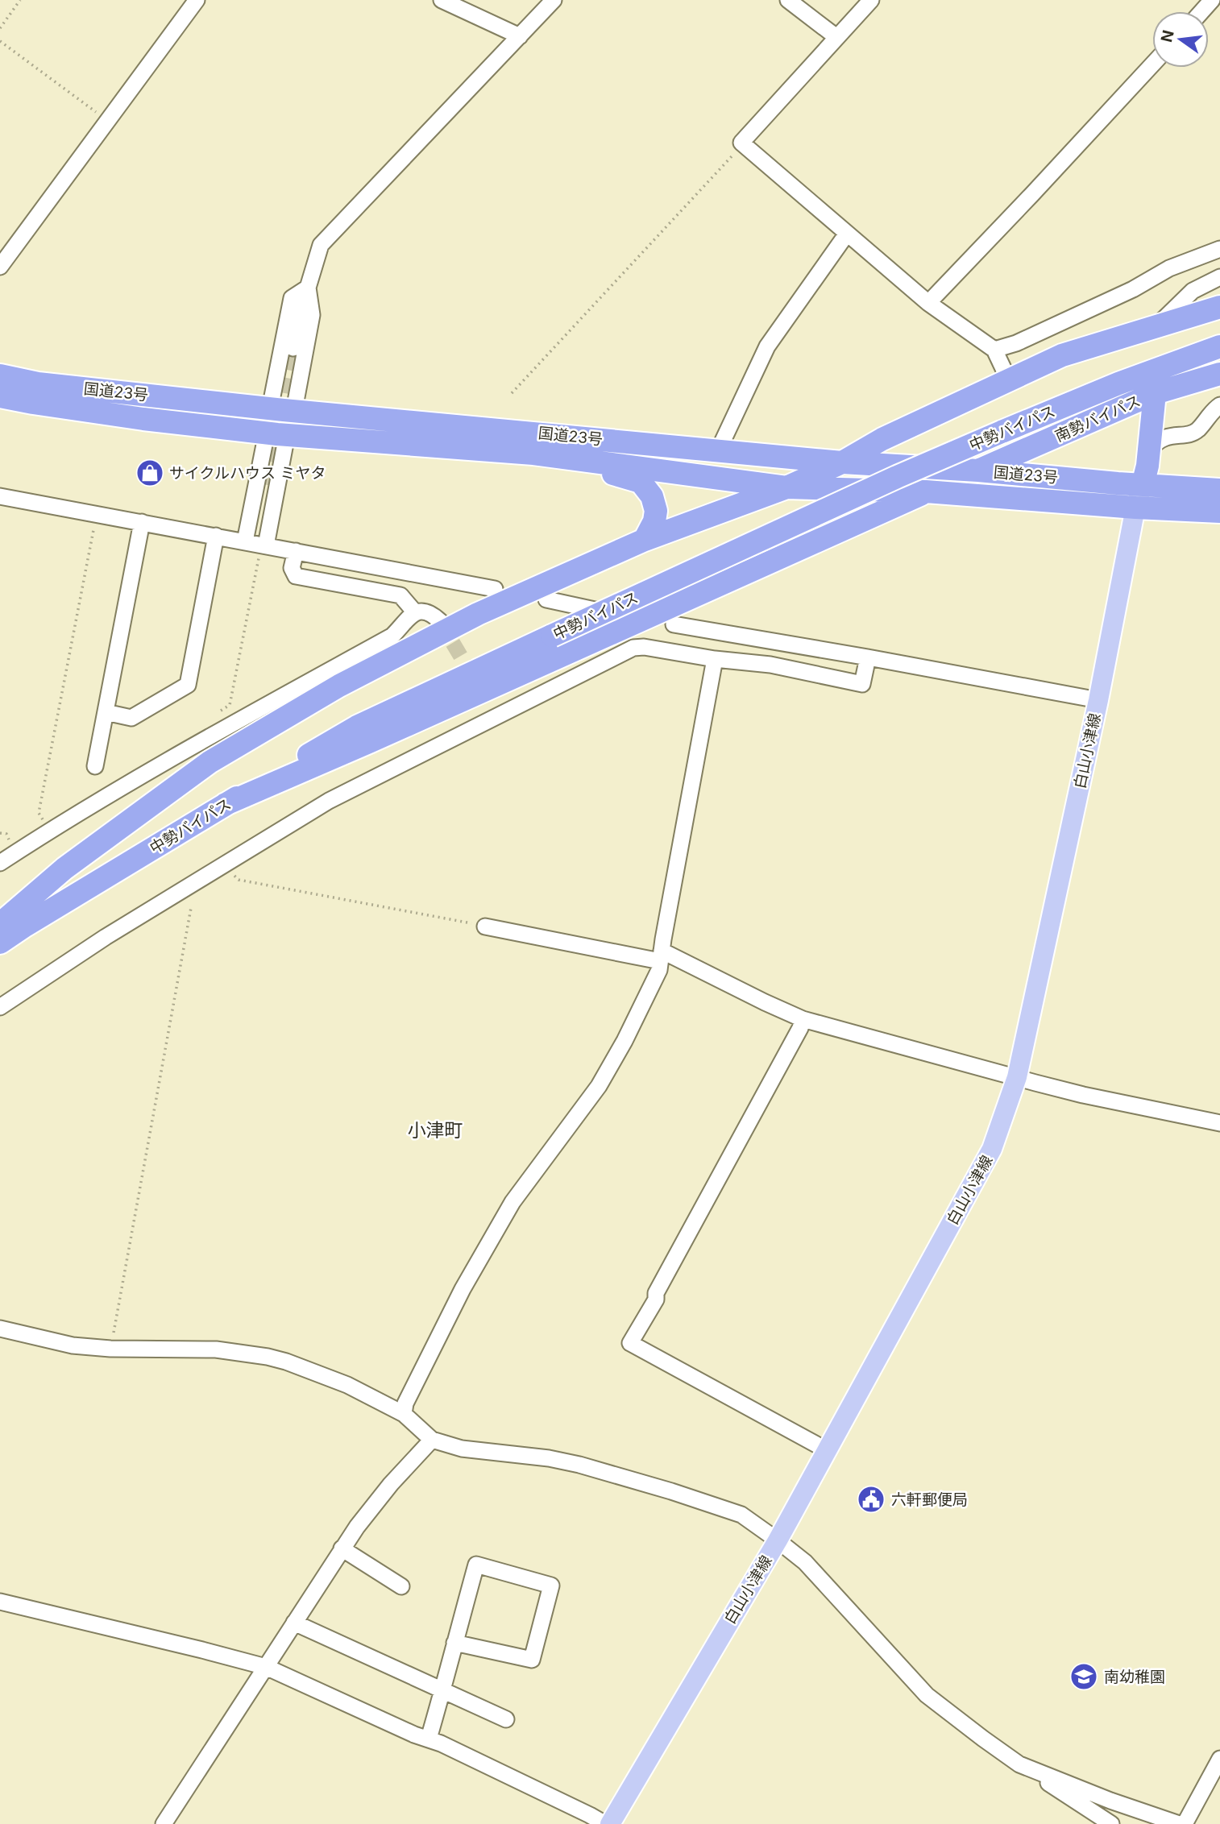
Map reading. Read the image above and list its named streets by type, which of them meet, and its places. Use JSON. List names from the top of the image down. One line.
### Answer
{"streets":{"highway":["国道23号","南勢バイパス","中勢バイパス"],"main road":["白山小津線"]},"crossings":[["国道23号","南勢バイパス"],["国道23号","白山小津線"],["南勢バイパス","中勢バイパス"]],"districts":["小津町"],"places":{"shop":["サイクルハウス ミヤタ"],"public building":["六軒郵便局"],"school or university":["南幼稚園"]},"north":"left"}
